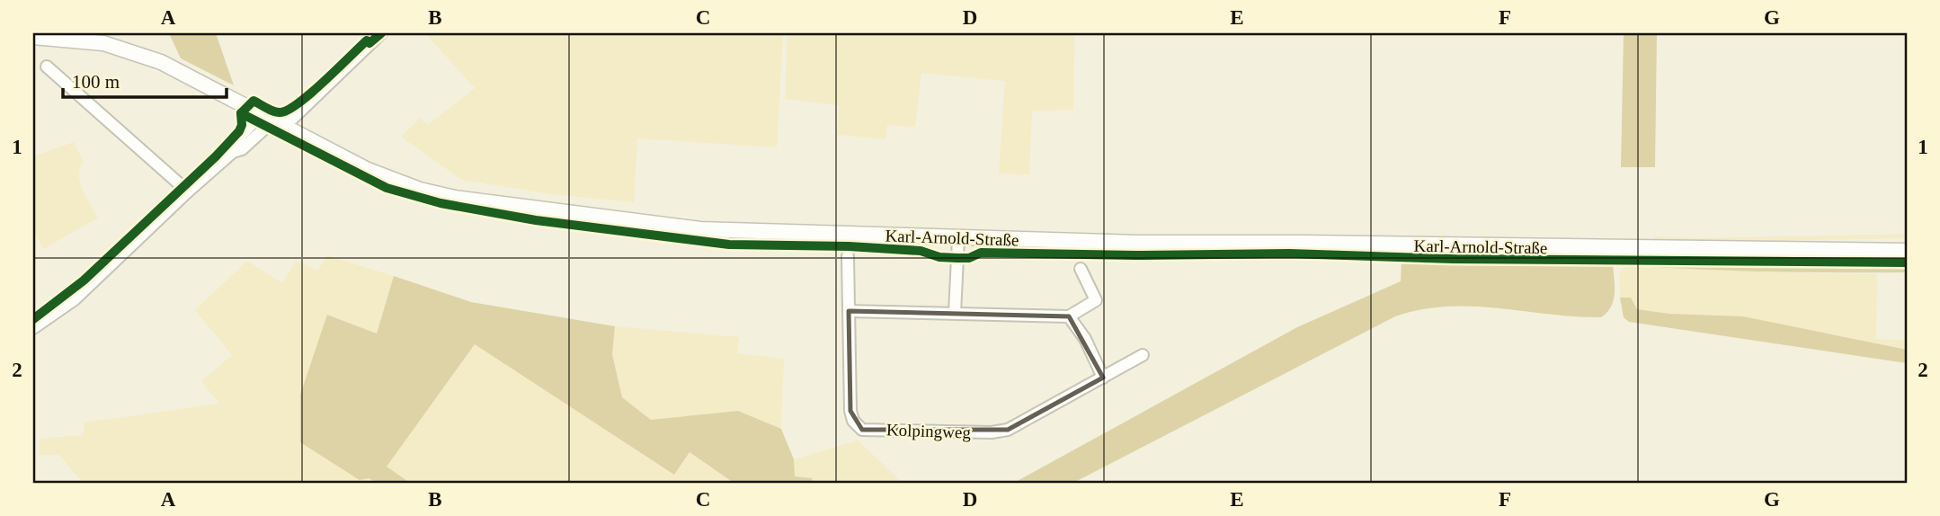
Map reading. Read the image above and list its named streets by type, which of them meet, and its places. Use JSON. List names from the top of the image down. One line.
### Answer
{"streets":{"main road":["Karl-Arnold-Straße"],"street":["Kolpingweg"]},"scale_bar":"100 m","grid":{"columns":["A","B","C","D","E","F","G"],"rows":["1","2"]}}
